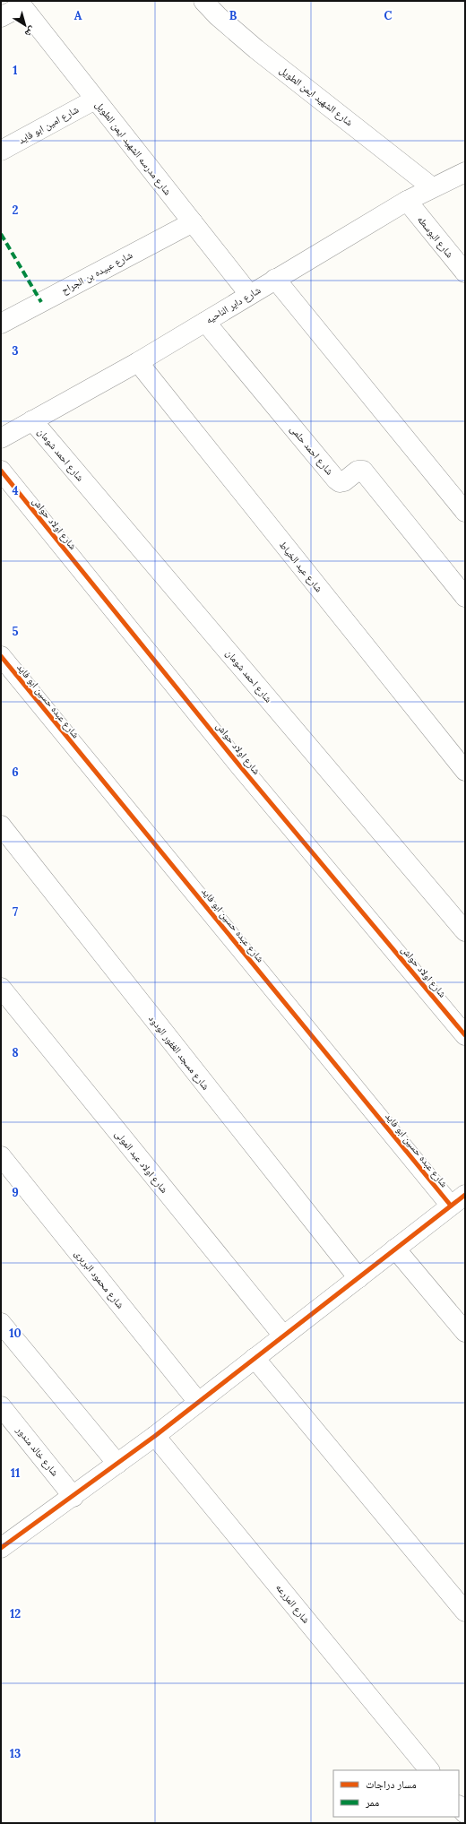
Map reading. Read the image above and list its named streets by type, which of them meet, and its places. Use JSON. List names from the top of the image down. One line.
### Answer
{"streets":{"street":["شارع الشهيد ايمن الطويل","شارع امين ابو فايد","شارع مدرسه الشهيد ايمن الطويل","شارع البوسطه","شارع عبيده بن الجراح","شارع داير الناحيه","شارع احمد حلمى","شارع احمد شومان","شارع اولاد حواش","شارع عيد الخياط","شارع عبده حسين ابو فايد","شارع مسجد الغفور الودود","شارع اولاد عبد المولى","شارع محمود البربرى","شارع خالد مندور","شارع المزرعه"]},"crossings":[["شارع الشهيد ايمن الطويل","شارع داير الناحيه"],["شارع امين ابو فايد","شارع مدرسه الشهيد ايمن الطويل"],["شارع مدرسه الشهيد ايمن الطويل","شارع عبيده بن الجراح"],["شارع مدرسه الشهيد ايمن الطويل","شارع داير الناحيه"],["شارع البوسطه","شارع داير الناحيه"],["شارع داير الناحيه","شارع احمد حلمى"],["شارع داير الناحيه","شارع احمد شومان"],["شارع داير الناحيه","شارع عيد الخياط"]],"legend":["مسار دراجات","ممر"],"north":"bottom right","grid":{"columns":["A","B","C"],"rows":["1","2","3","4","5","6","7","8","9","10","11","12","13"]}}
